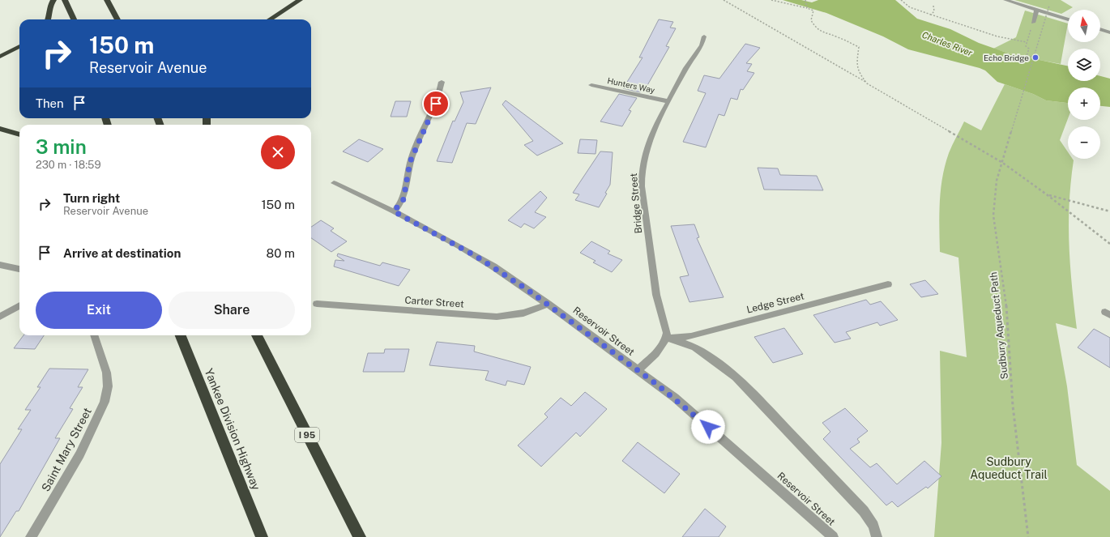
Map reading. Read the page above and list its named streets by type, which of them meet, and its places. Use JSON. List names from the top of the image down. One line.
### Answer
{"streets":{"highway":["Yankee Division Highway","I 95"],"street":["Hunters Way","Bridge Street","Carter Street","Ledge Street","Reservoir Street","Saint Mary Street"],"path":["Sudbury Aqueduct Path"]},"crossings":[["Hunters Way","Bridge Street"],["Bridge Street","Ledge Street"],["Carter Street","Reservoir Street"]],"water":["Charles River"],"parks":["Sudbury Aqueduct Trail"],"places":["Echo Bridge"],"north":"top","page":{"map_buttons":["+","−"],"turn":["150 m","Reservoir Avenue"],"then":"Then","heading":["3 min","230 m · 18:59"],"list":[{"name":"Turn right","note":"Reservoir Avenue","value":"150 m"},{"name":"Arrive at destination","value":"80 m"}],"buttons":["Exit","Share"]}}
